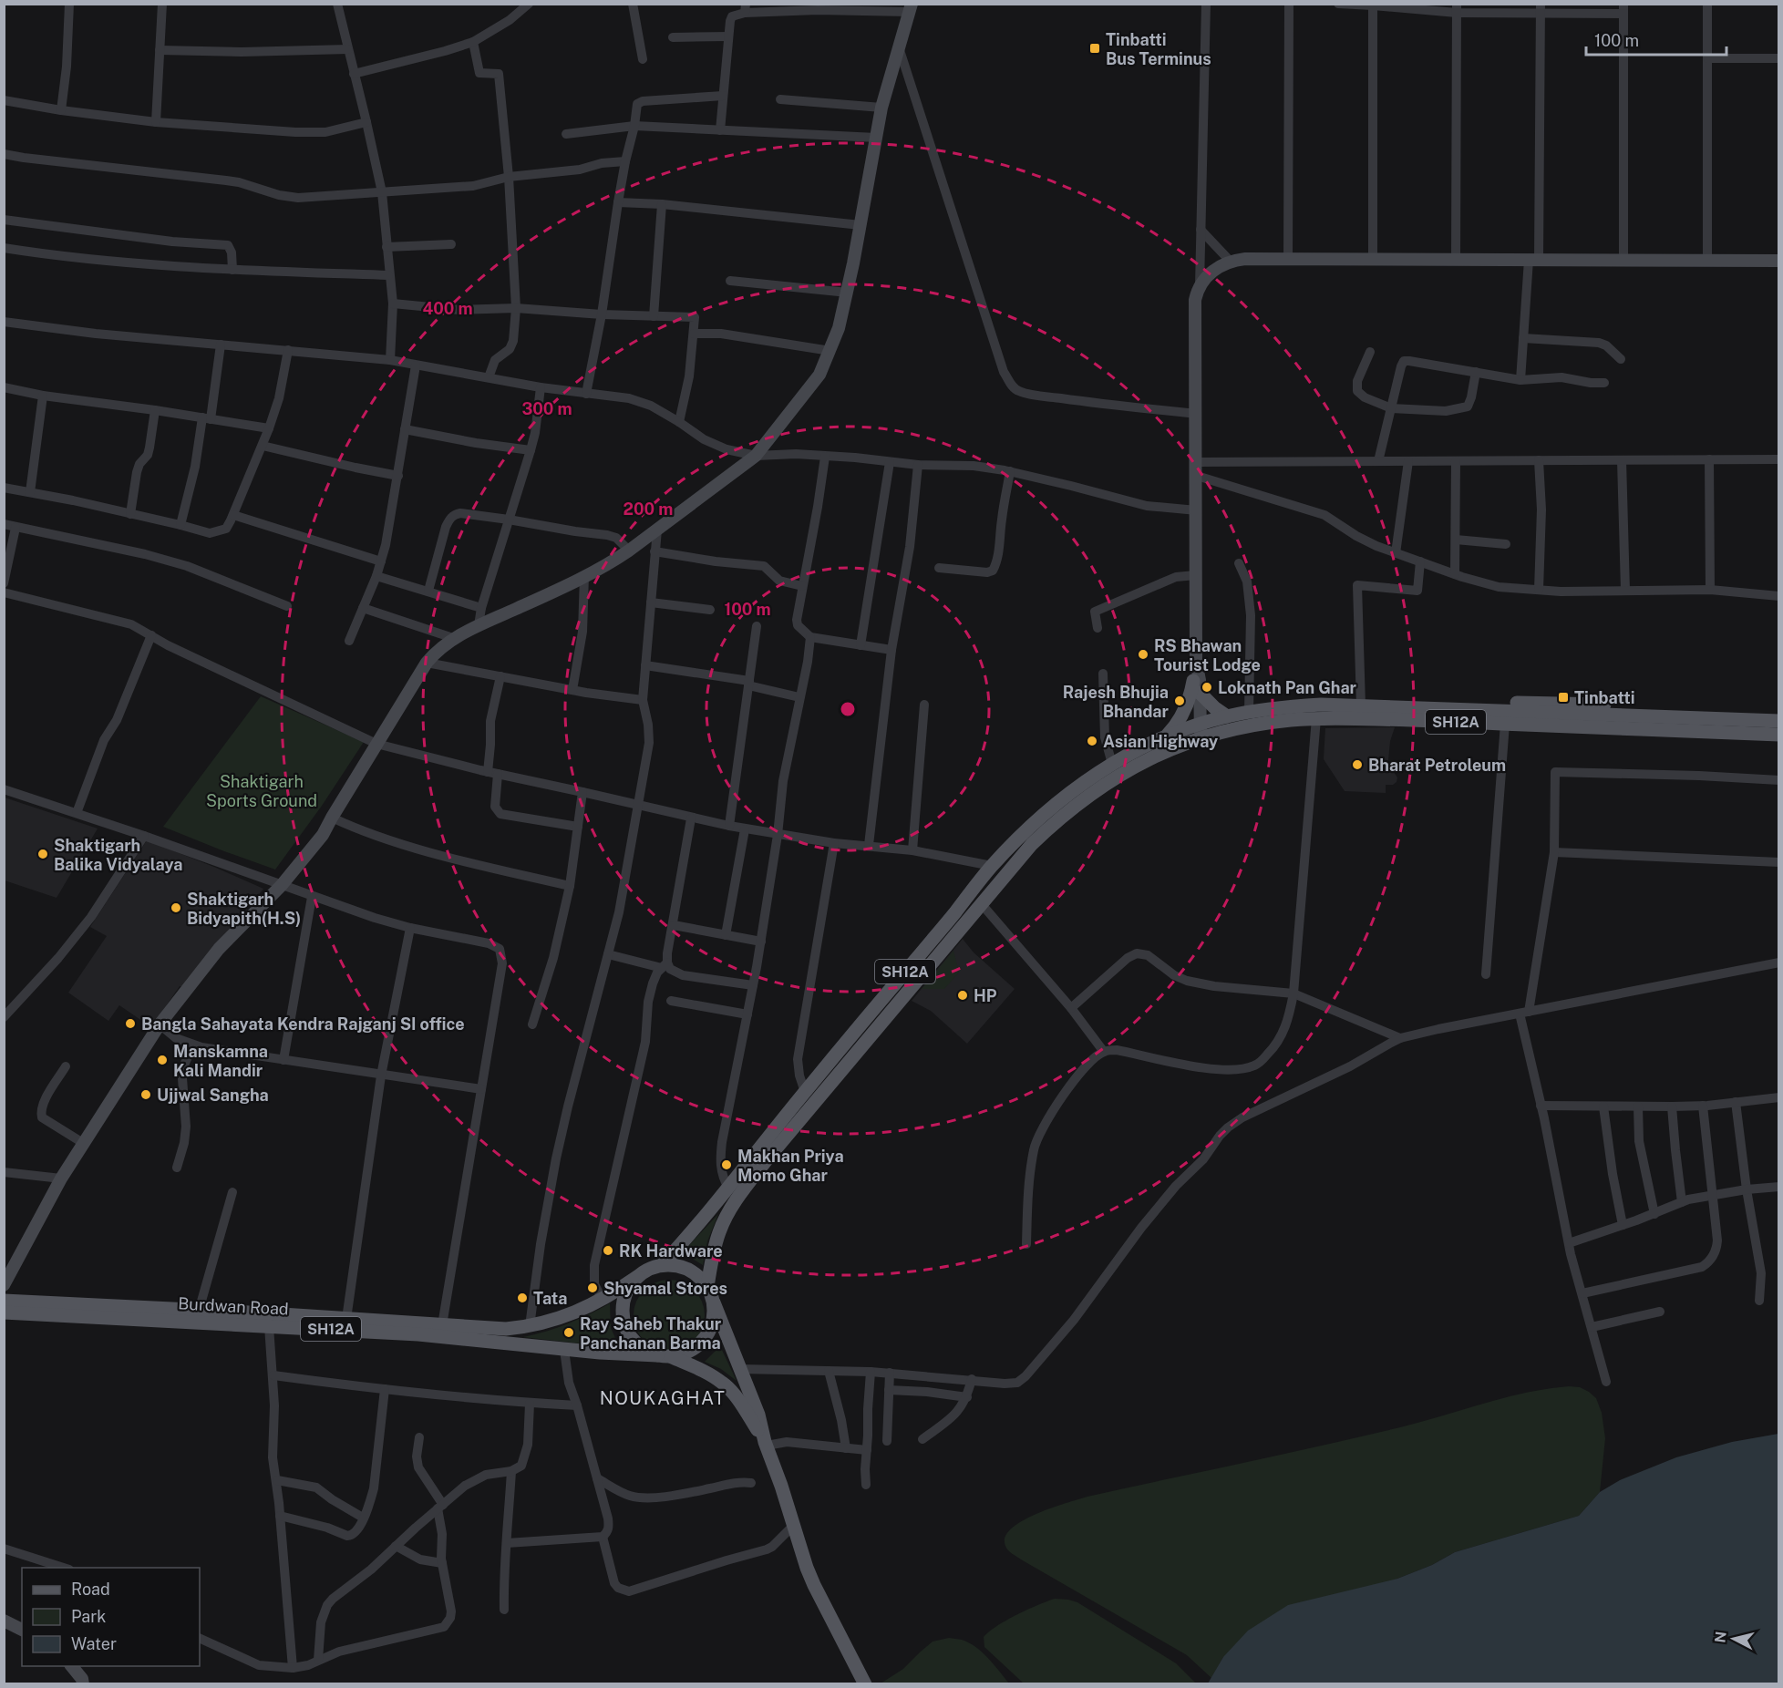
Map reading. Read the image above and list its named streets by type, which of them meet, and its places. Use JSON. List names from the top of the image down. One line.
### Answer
{"streets":{"main road":["SH12A","Burdwan Road"]},"crossings":[["SH12A","Burdwan Road"]],"districts":["NOUKAGHAT"],"parks":["Shaktigarh Sports Ground"],"places":{"transit":["Tinbatti Bus Terminus","Tinbatti"],"other":["RS Bhawan Tourist Lodge","Loknath Pan Ghar","Rajesh Bhujia Bhandar","Asian Highway","Bharat Petroleum","Shaktigarh Balika Vidyalaya","Shaktigarh Bidyapith(H.S)","HP","Bangla Sahayata Kendra Rajganj SI office","Manskamna Kali Mandir","Ujjwal Sangha","Makhan Priya Momo Ghar","RK Hardware","Shyamal Stores","Tata","Ray Saheb Thakur Panchanan Barma"]},"legend":["Road","Park","Water"],"scale_bar":"100 m","north":"left","rings":["400 m","300 m","200 m","100 m"]}
